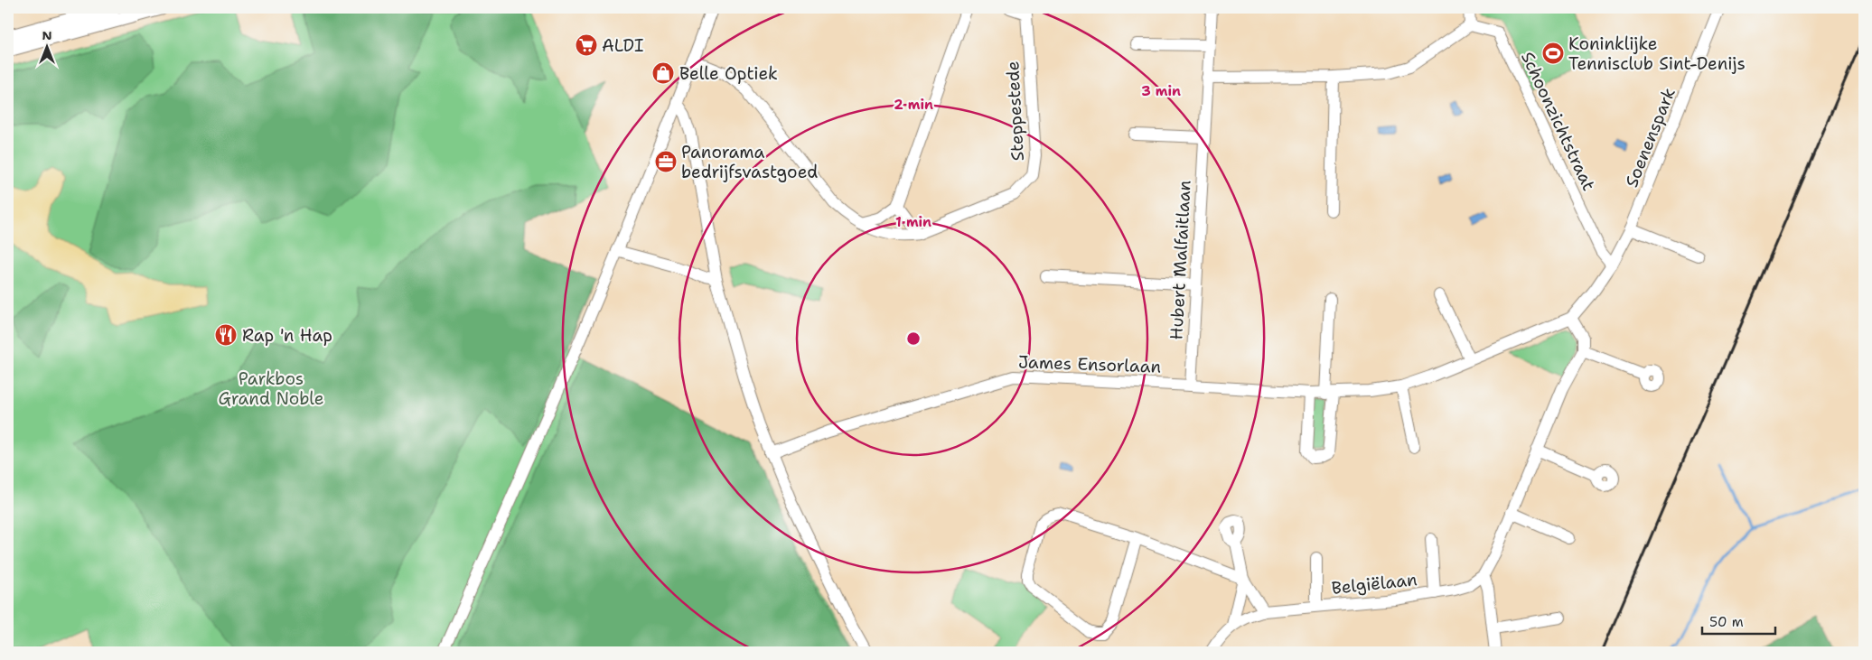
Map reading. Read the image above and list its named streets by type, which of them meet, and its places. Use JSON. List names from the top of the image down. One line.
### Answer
{"streets":{"street":["Steppestede","Schoonzichtstraat","Soenenspark","Hubert Malfaitlaan","James Ensorlaan","Belgiëlaan"]},"crossings":[["Schoonzichtstraat","Soenenspark"],["Hubert Malfaitlaan","James Ensorlaan"]],"parks":["Parkbos Grand Noble"],"places":{"supermarket":["ALDI"],"sports":["Koninklijke Tennisclub Sint-Denijs"],"shop":["Belle Optiek"],"office":["Panorama bedrijfsvastgoed"],"restaurant":["Rap 'n Hap"]},"scale_bar":"50 m","north":"top","rings":["3 min","2 min","1 min"]}
